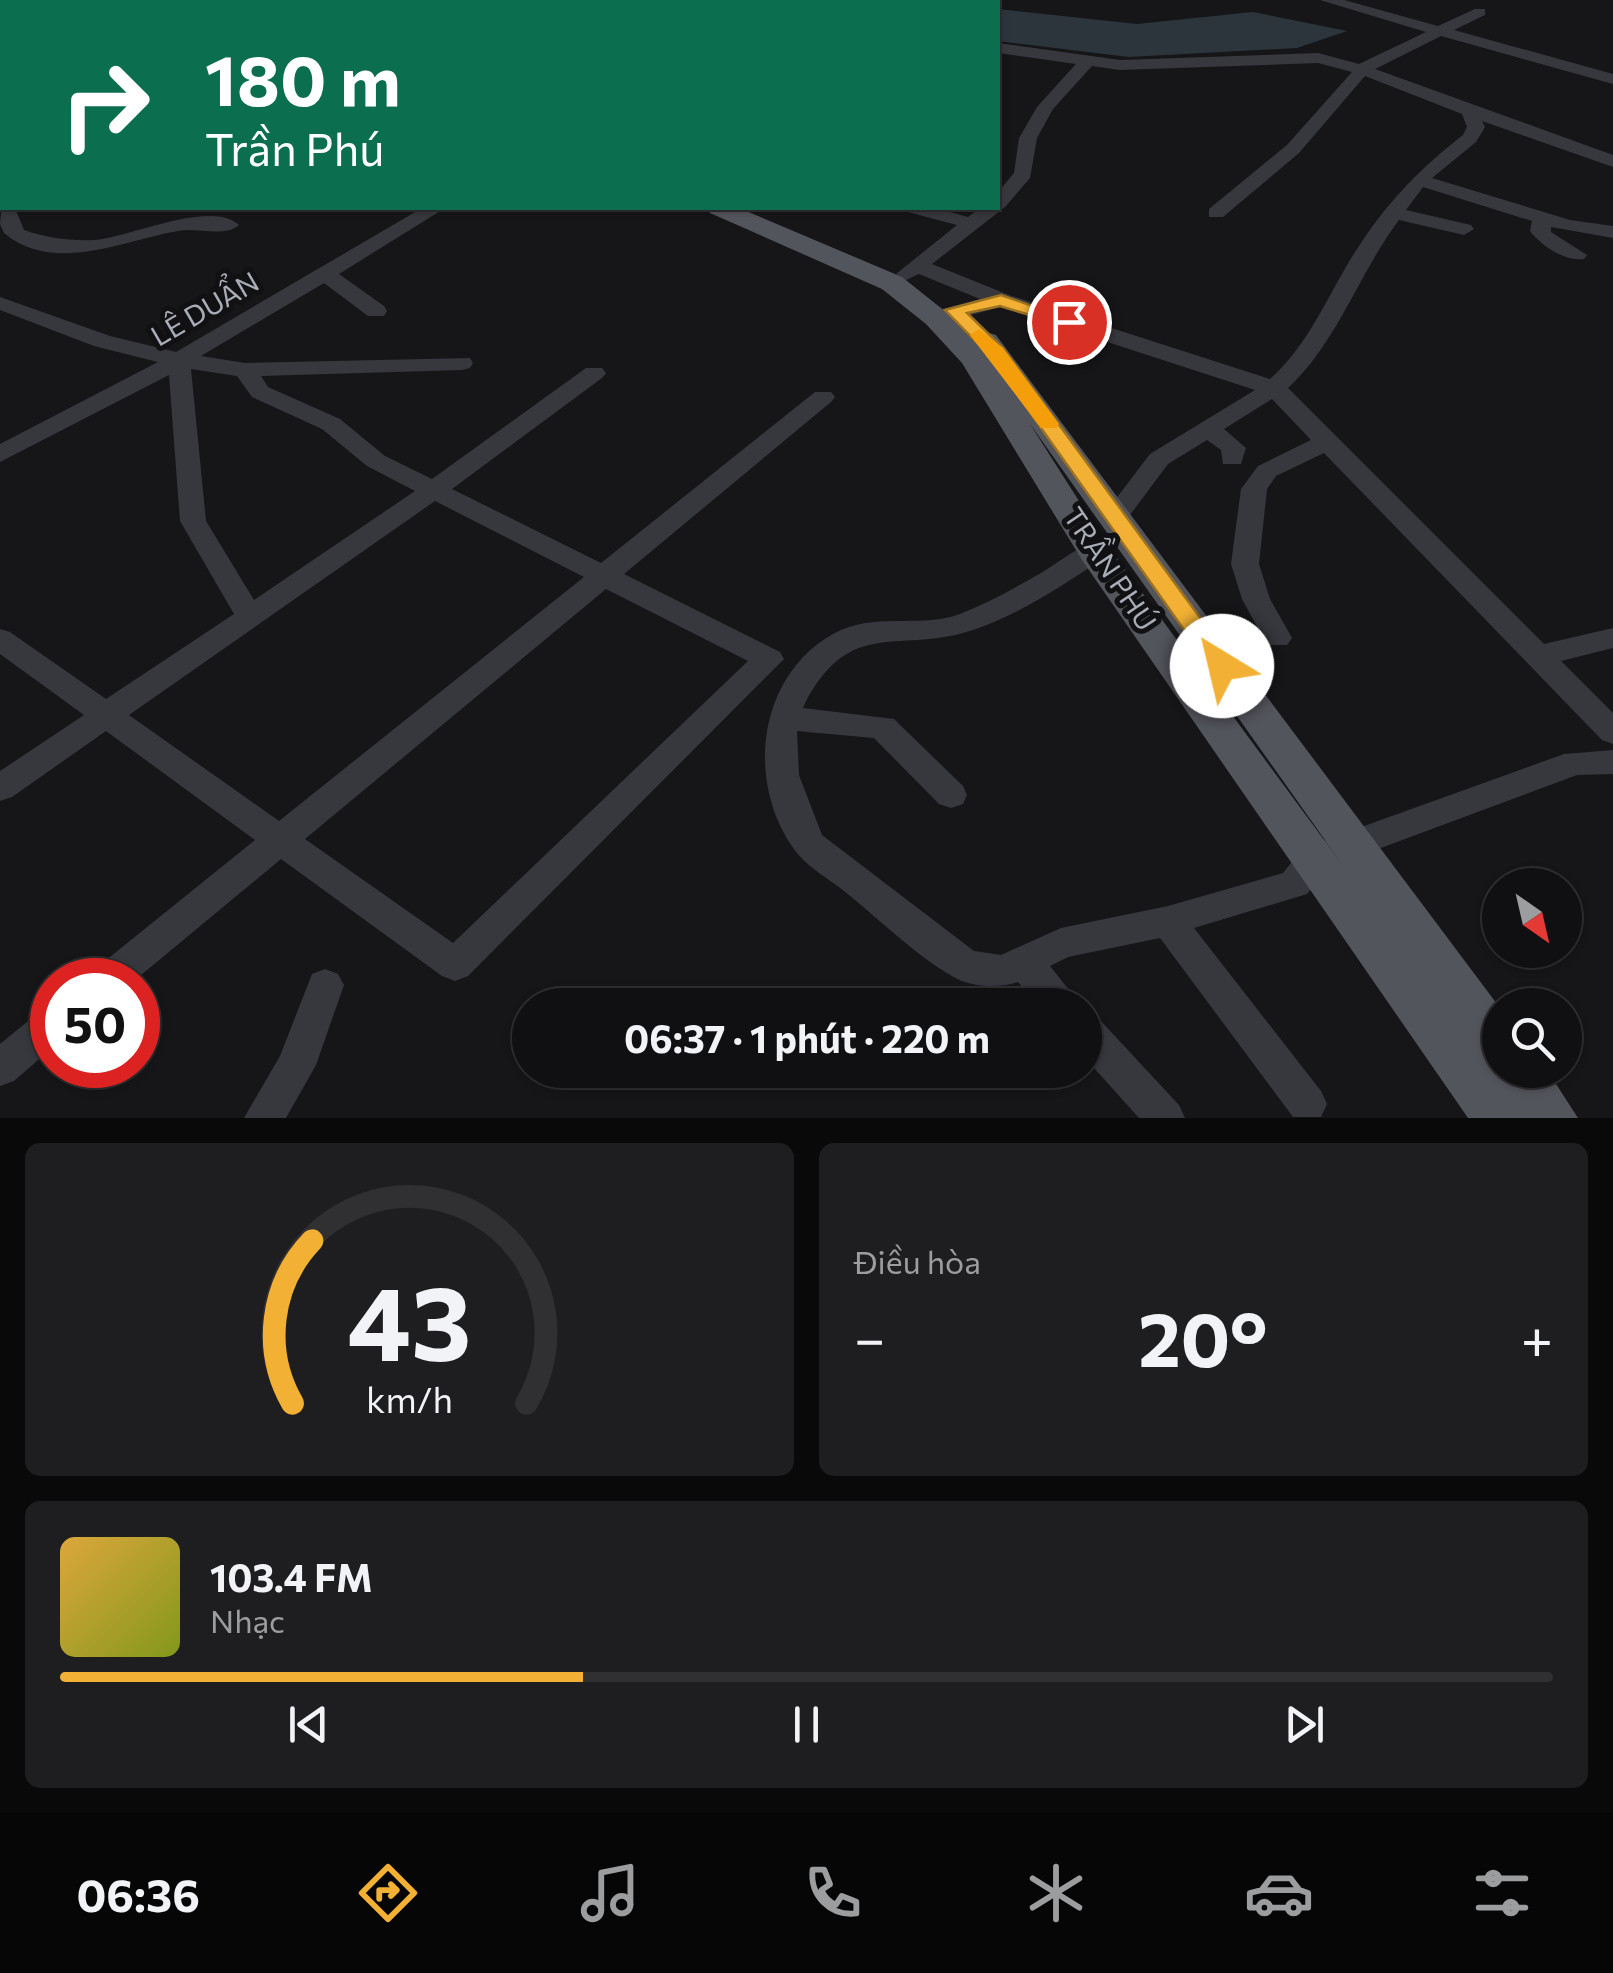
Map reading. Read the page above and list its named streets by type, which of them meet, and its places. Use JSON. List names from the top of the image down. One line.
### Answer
{"streets":{"main road":["TRẦN PHÚ"],"street":["LÊ DUẨN"]},"north":"bottom right","page":{"turn":["180 m","Trần Phú"],"limit":"50","trip":"06:37 · 1 phút · 220 m","tile":"Điều hòa","heat":["−","20°","+"],"song":["103.4 FM","Nhạc"],"tabs":"06:36","gauge":["43","km/h"]}}
